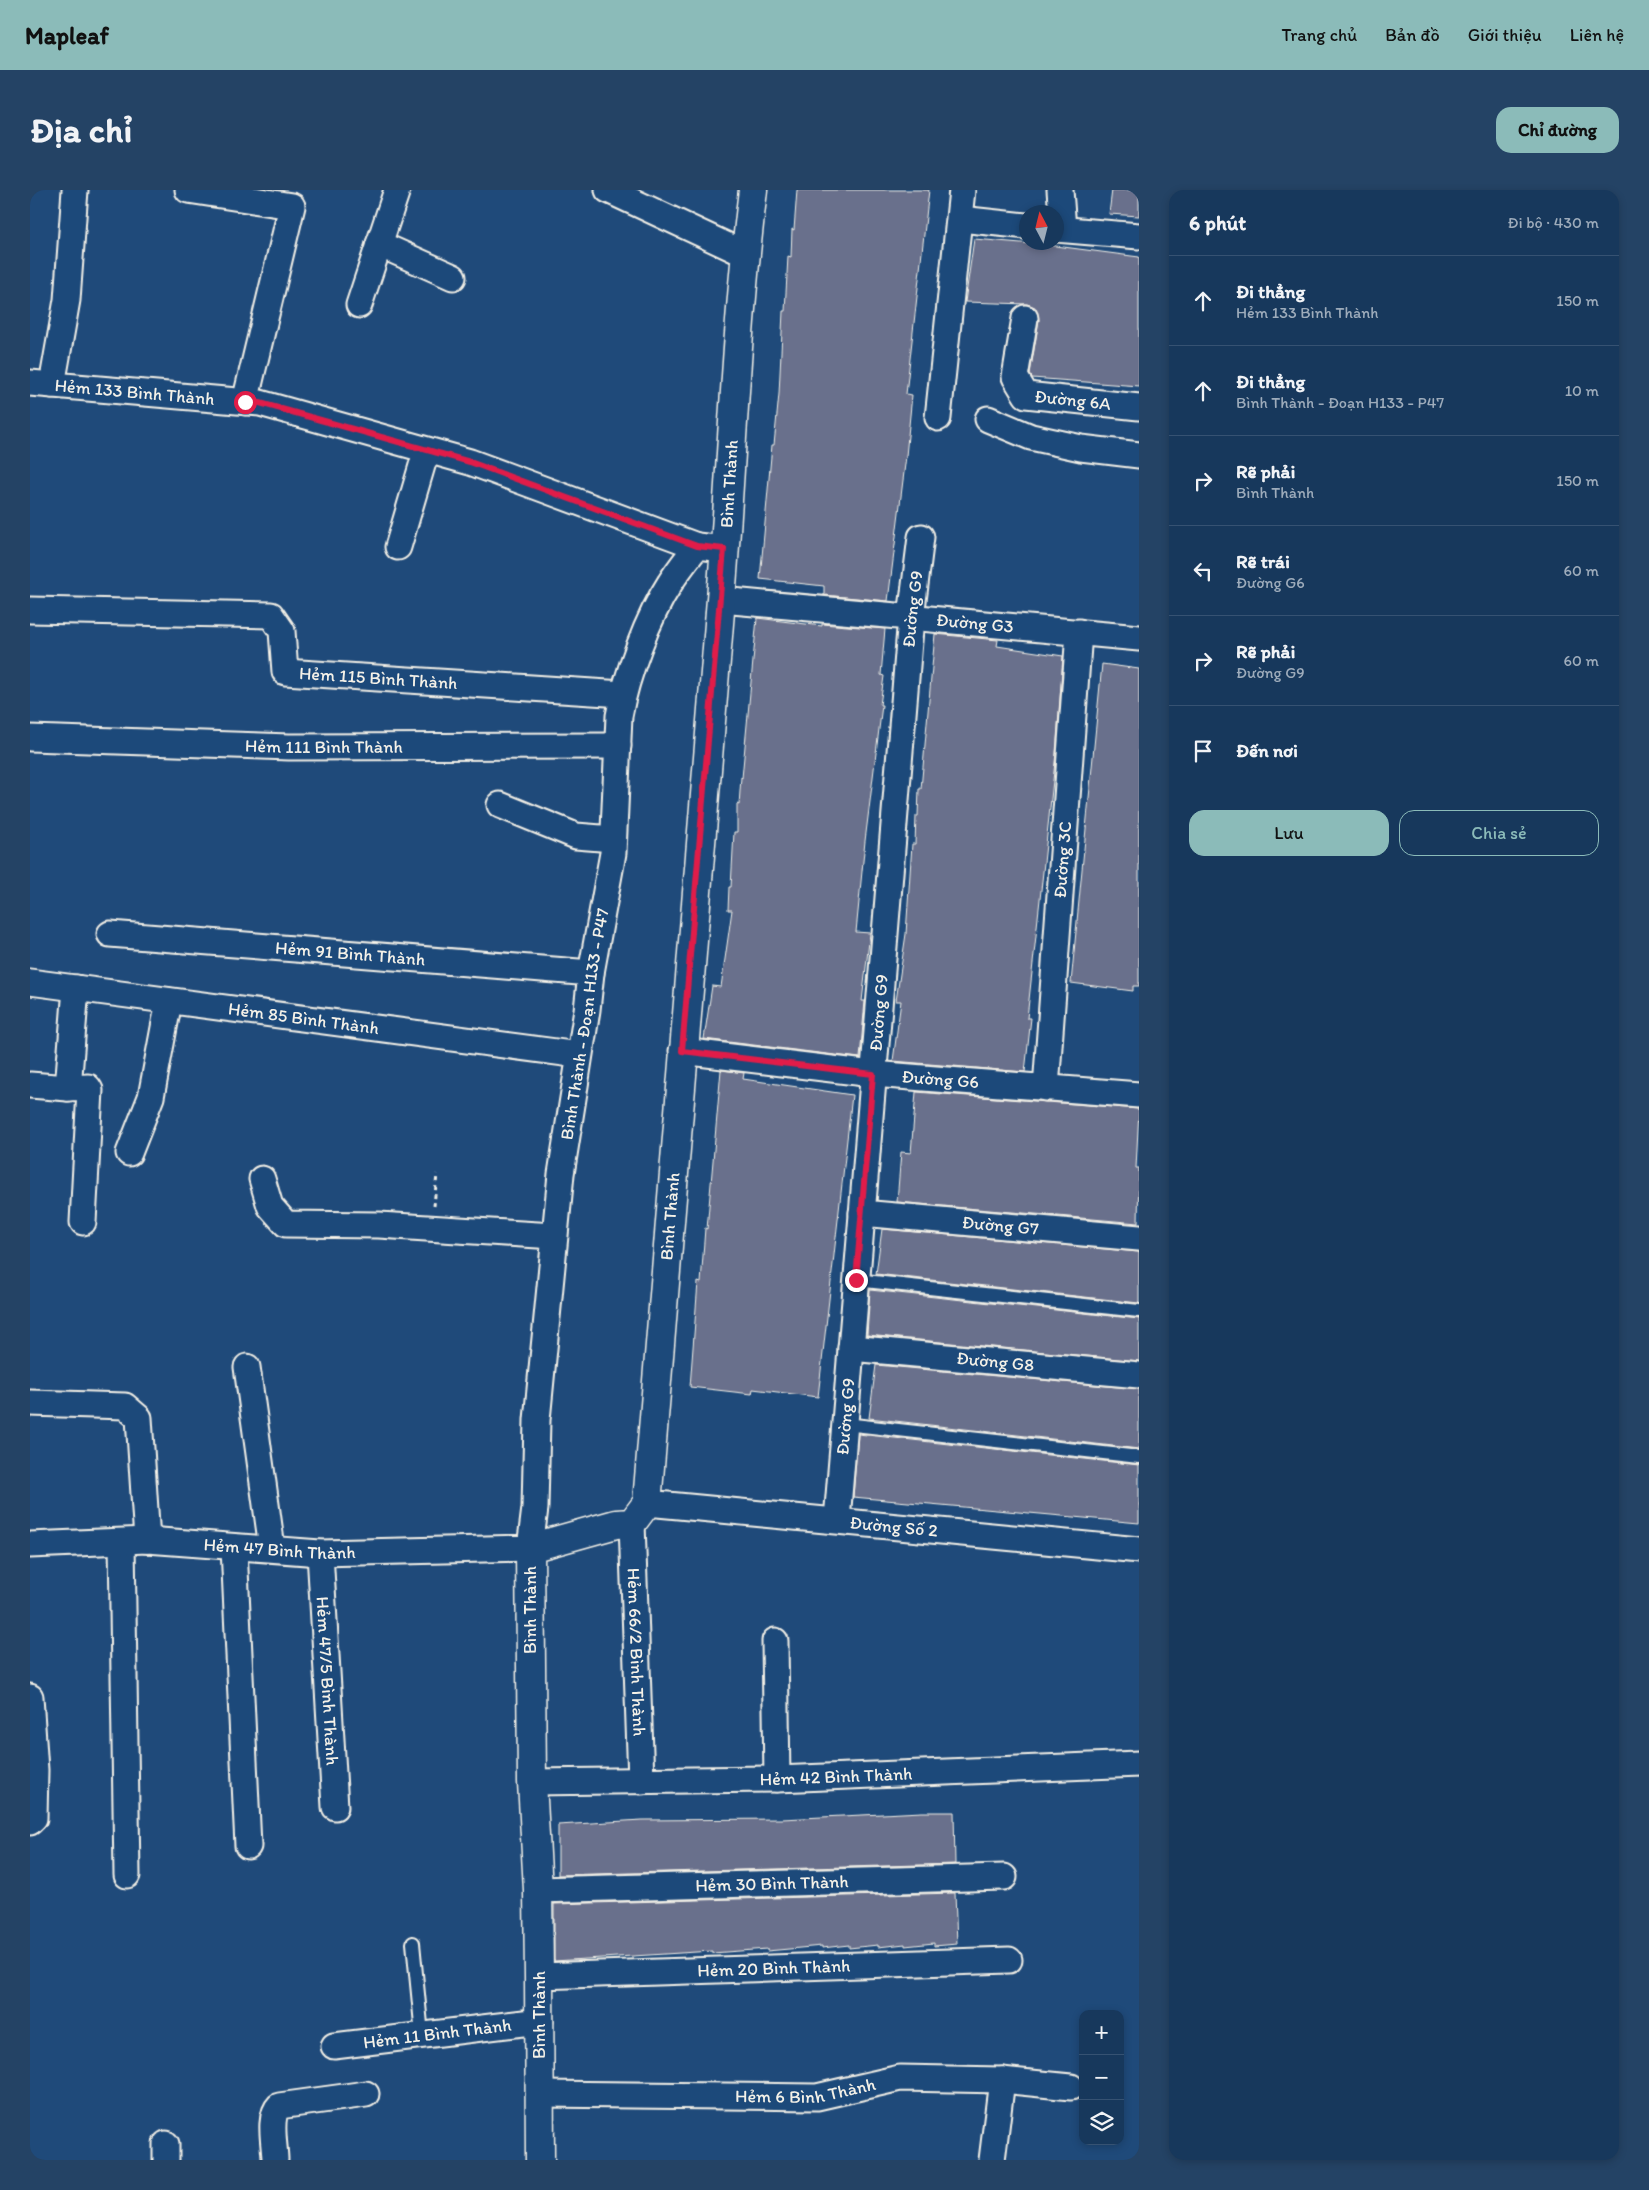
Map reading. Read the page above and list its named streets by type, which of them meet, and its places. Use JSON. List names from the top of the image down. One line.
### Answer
{"streets":{"street":["Hẻm 133 Bình Thành","Đường 6A","Bình Thành","Đường G9","Đường G3","Hẻm 115 Bình Thành","Hẻm 111 Bình Thành","Đường 3C","Hẻm 91 Bình Thành","Hẻm 85 Bình Thành","Bình Thành - Đoạn H133 - P47","Đường G6","Đường G7","Đường G8","Đường Số 2","Hẻm 47 Bình Thành","Hẻm 66/2 Bình Thành","Hẻm 47/5 Bình Thành","Hẻm 42 Bình Thành","Hẻm 30 Bình Thành","Hẻm 20 Bình Thành","Hẻm 11 Bình Thành","Hẻm 6 Bình Thành"]},"crossings":[["Hẻm 133 Bình Thành","Bình Thành - Đoạn H133 - P47"],["Bình Thành","Đường G3"],["Bình Thành","Bình Thành - Đoạn H133 - P47"],["Bình Thành","Đường G6"],["Bình Thành","Đường Số 2"],["Bình Thành","Hẻm 47 Bình Thành"],["Bình Thành","Hẻm 66/2 Bình Thành"],["Bình Thành","Hẻm 42 Bình Thành"],["Bình Thành","Hẻm 30 Bình Thành"],["Bình Thành","Hẻm 20 Bình Thành"],["Bình Thành","Hẻm 11 Bình Thành"],["Bình Thành","Hẻm 6 Bình Thành"],["Đường G9","Đường G3"],["Đường G9","Đường G6"],["Đường G9","Đường G7"],["Đường G9","Đường G8"],["Đường G9","Đường Số 2"],["Đường G3","Đường 3C"],["Hẻm 115 Bình Thành","Bình Thành - Đoạn H133 - P47"],["Hẻm 111 Bình Thành","Bình Thành - Đoạn H133 - P47"],["Đường 3C","Đường G6"],["Hẻm 91 Bình Thành","Bình Thành - Đoạn H133 - P47"],["Hẻm 85 Bình Thành","Bình Thành - Đoạn H133 - P47"],["Bình Thành - Đoạn H133 - P47","Hẻm 47 Bình Thành"],["Đường Số 2","Hẻm 66/2 Bình Thành"],["Hẻm 47 Bình Thành","Hẻm 47/5 Bình Thành"],["Hẻm 66/2 Bình Thành","Hẻm 42 Bình Thành"]],"north":"top","page":{"header":"Mapleaf","nav":["Trang chủ","Bản đồ","Giới thiệu","Liên hệ"],"buttons":["Chỉ đường",["Lưu","Chia sẻ"]],"title":"Địa chỉ","heading":["6 phút","Đi bộ · 430 m"],"list":[["Đi thẳng","Hẻm 133 Bình Thành","150 m"],["Đi thẳng","Bình Thành - Đoạn H133 - P47","10 m"],["Rẽ phải","Bình Thành","150 m"],["Rẽ trái","Đường G6","60 m"],["Rẽ phải","Đường G9","60 m"],"Đến nơi"],"map_buttons":["+","−"]}}
